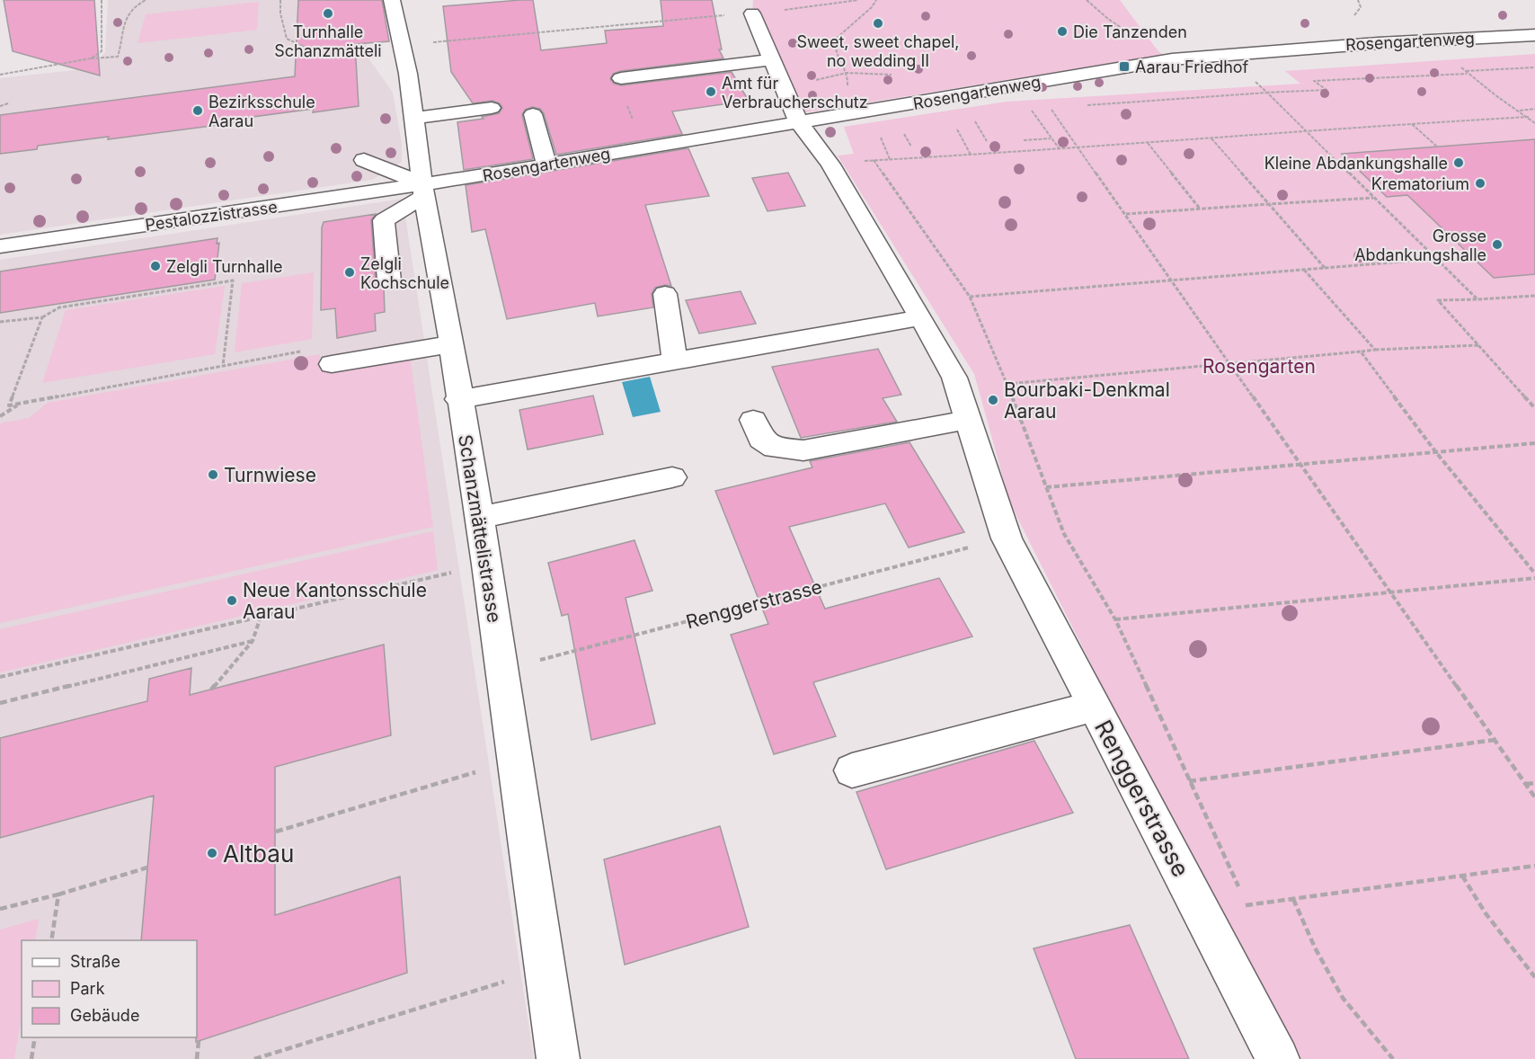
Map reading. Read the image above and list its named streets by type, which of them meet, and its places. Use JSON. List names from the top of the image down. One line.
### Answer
{"streets":{"street":["Rosengartenweg","Pestalozzistrasse","Schanzmättelistrasse","Renggerstrasse"]},"crossings":[["Rosengartenweg","Pestalozzistrasse"],["Rosengartenweg","Schanzmättelistrasse"],["Rosengartenweg","Renggerstrasse"],["Pestalozzistrasse","Schanzmättelistrasse"],["Schanzmättelistrasse","Renggerstrasse"]],"parks":["Rosengarten"],"places":{"other":["Turnhalle Schanzmätteli","Sweet, sweet chapel, no wedding II","Die Tanzenden","Amt für Verbraucherschutz","Bezirksschule Aarau","Kleine Abdankungshalle","Krematorium","Grosse Abdankungshalle","Zelgli Turnhalle","Zelgli Kochschule","Bourbaki-Denkmal Aarau","Turnwiese","Neue Kantonsschule Aarau","Altbau"],"transit":["Aarau Friedhof"]},"legend":["Straße","Park","Gebäude"]}
